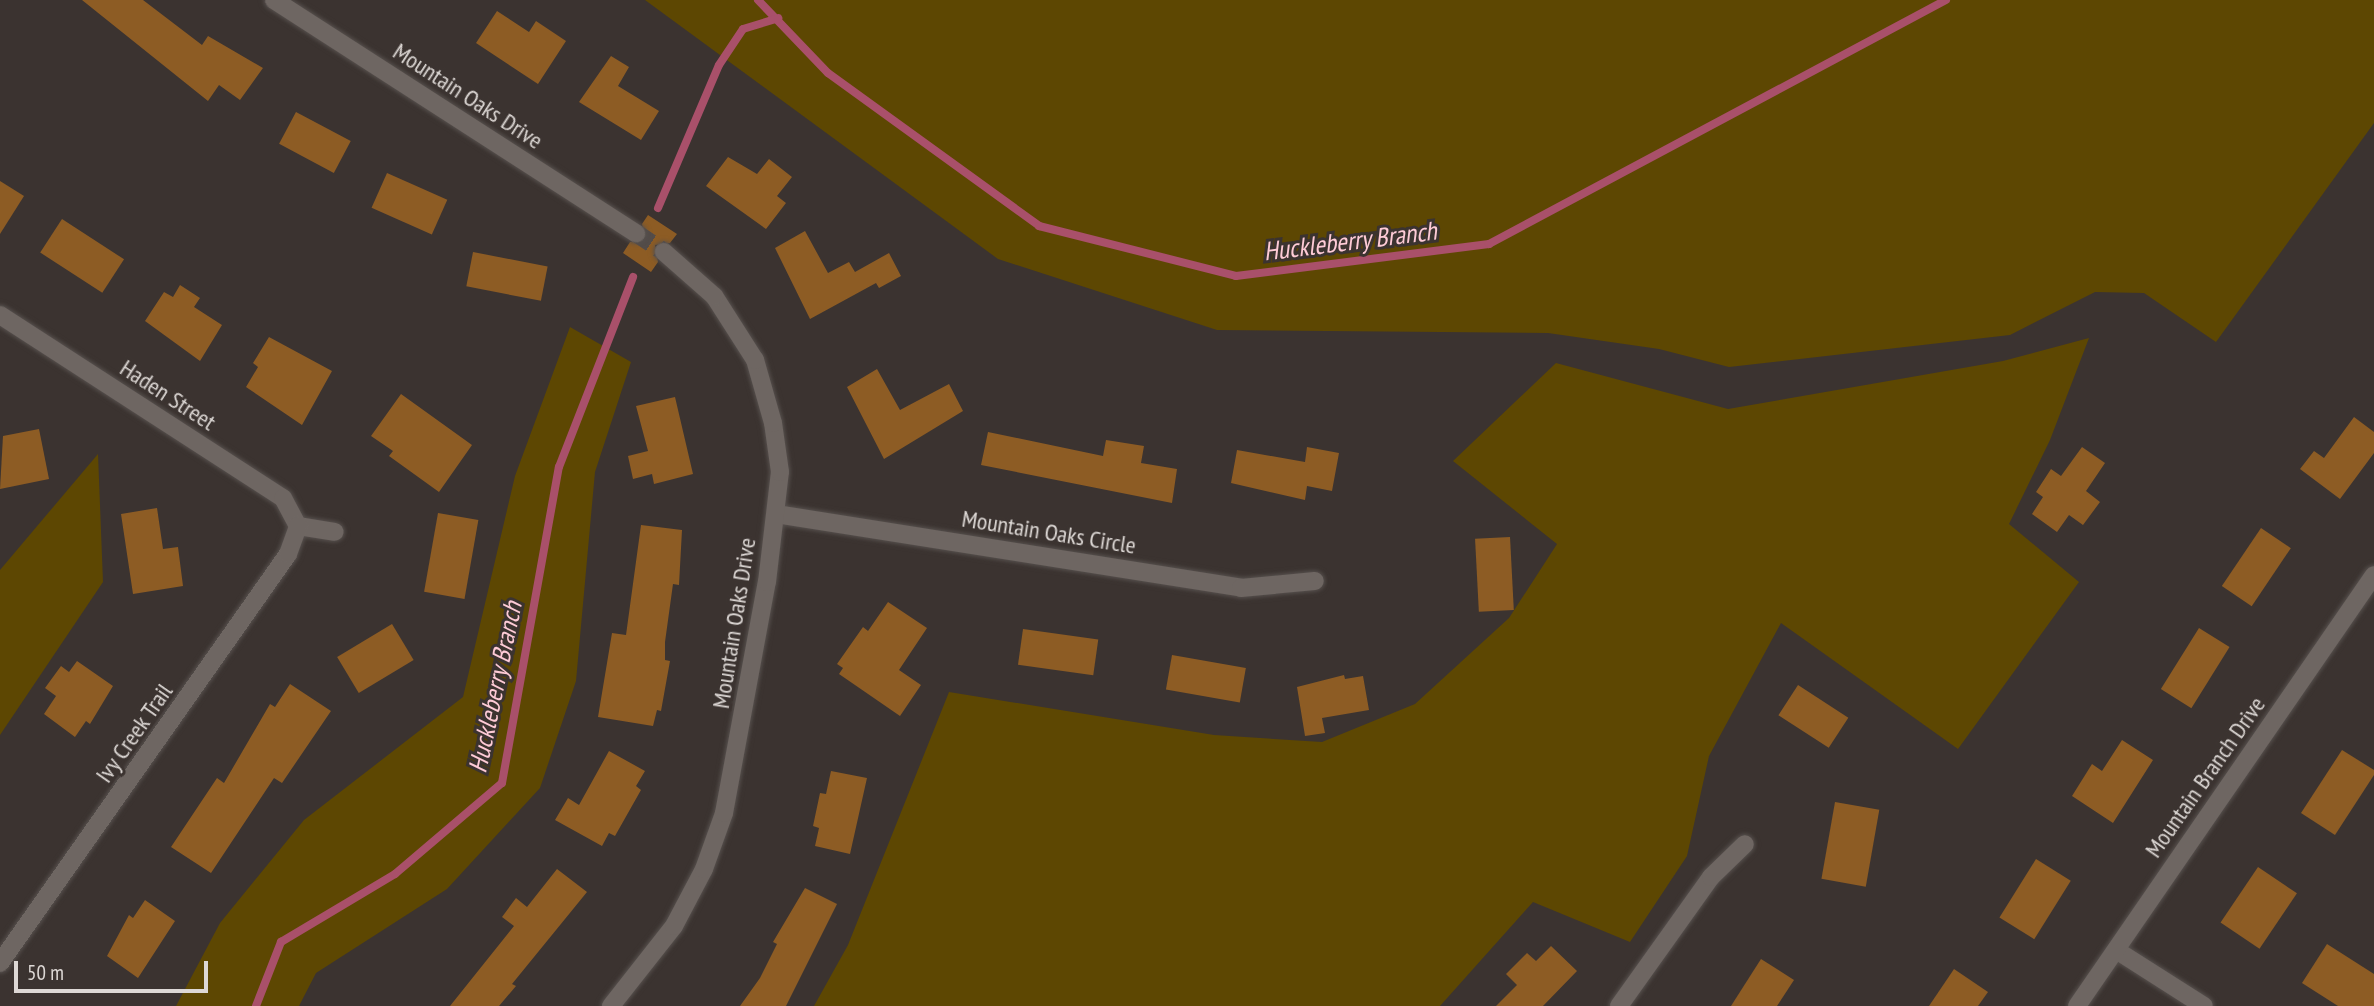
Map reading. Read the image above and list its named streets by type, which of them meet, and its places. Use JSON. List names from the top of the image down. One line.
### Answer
{"streets":{"street":["Mountain Oaks Drive","Haden Street","Mountain Oaks Circle","Ivy Creek Trail","Mountain Branch Drive"]},"crossings":[["Mountain Oaks Drive","Mountain Oaks Circle"],["Haden Street","Ivy Creek Trail"]],"water":["Huckleberry Branch"],"scale_bar":"50 m"}
